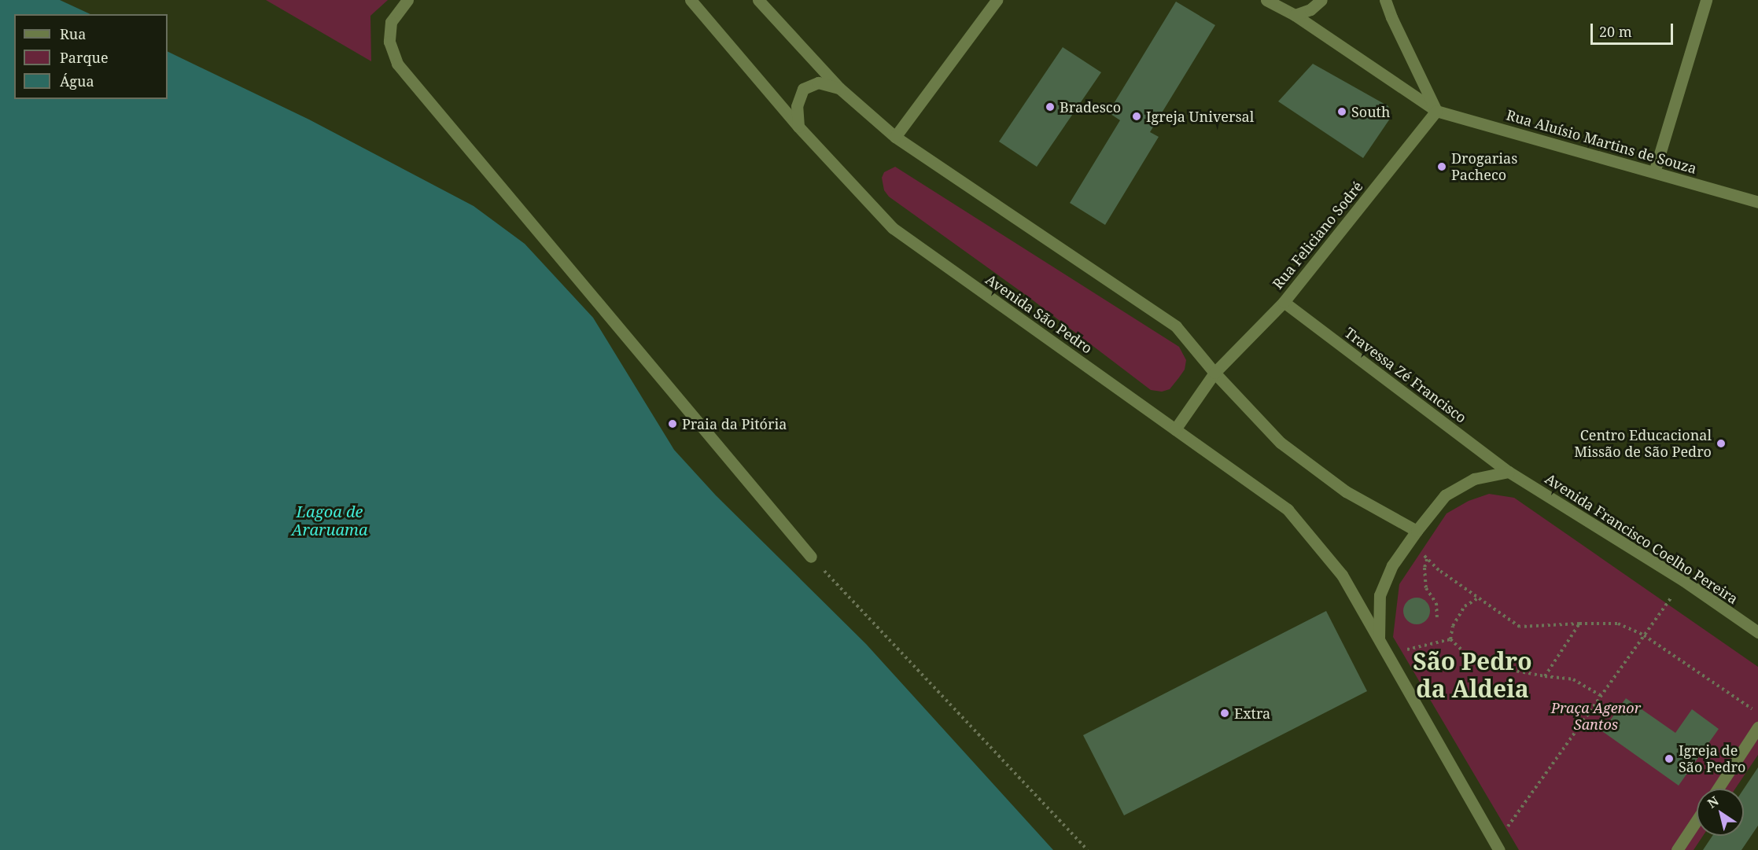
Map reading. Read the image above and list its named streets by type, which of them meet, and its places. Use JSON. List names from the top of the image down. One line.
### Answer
{"streets":{"street":["Rua Aluísio Martins de Souza","Rua Feliciano Sodré","Avenida São Pedro","Travessa Zé Francisco","Avenida Francisco Coelho Pereira"]},"crossings":[["Rua Aluísio Martins de Souza","Rua Feliciano Sodré"],["Rua Feliciano Sodré","Avenida São Pedro"],["Rua Feliciano Sodré","Travessa Zé Francisco"],["Travessa Zé Francisco","Avenida Francisco Coelho Pereira"]],"districts":["São Pedro da Aldeia"],"water":["Lagoa de Araruama"],"parks":["Praça Agenor Santos"],"places":["Bradesco","South","Igreja Universal","Drogarias Pacheco","Praia da Pitória","Centro Educacional Missão de São Pedro","Extra","Igreja de São Pedro"],"legend":["Rua","Parque","Água"],"scale_bar":"20 m","north":"top left"}
